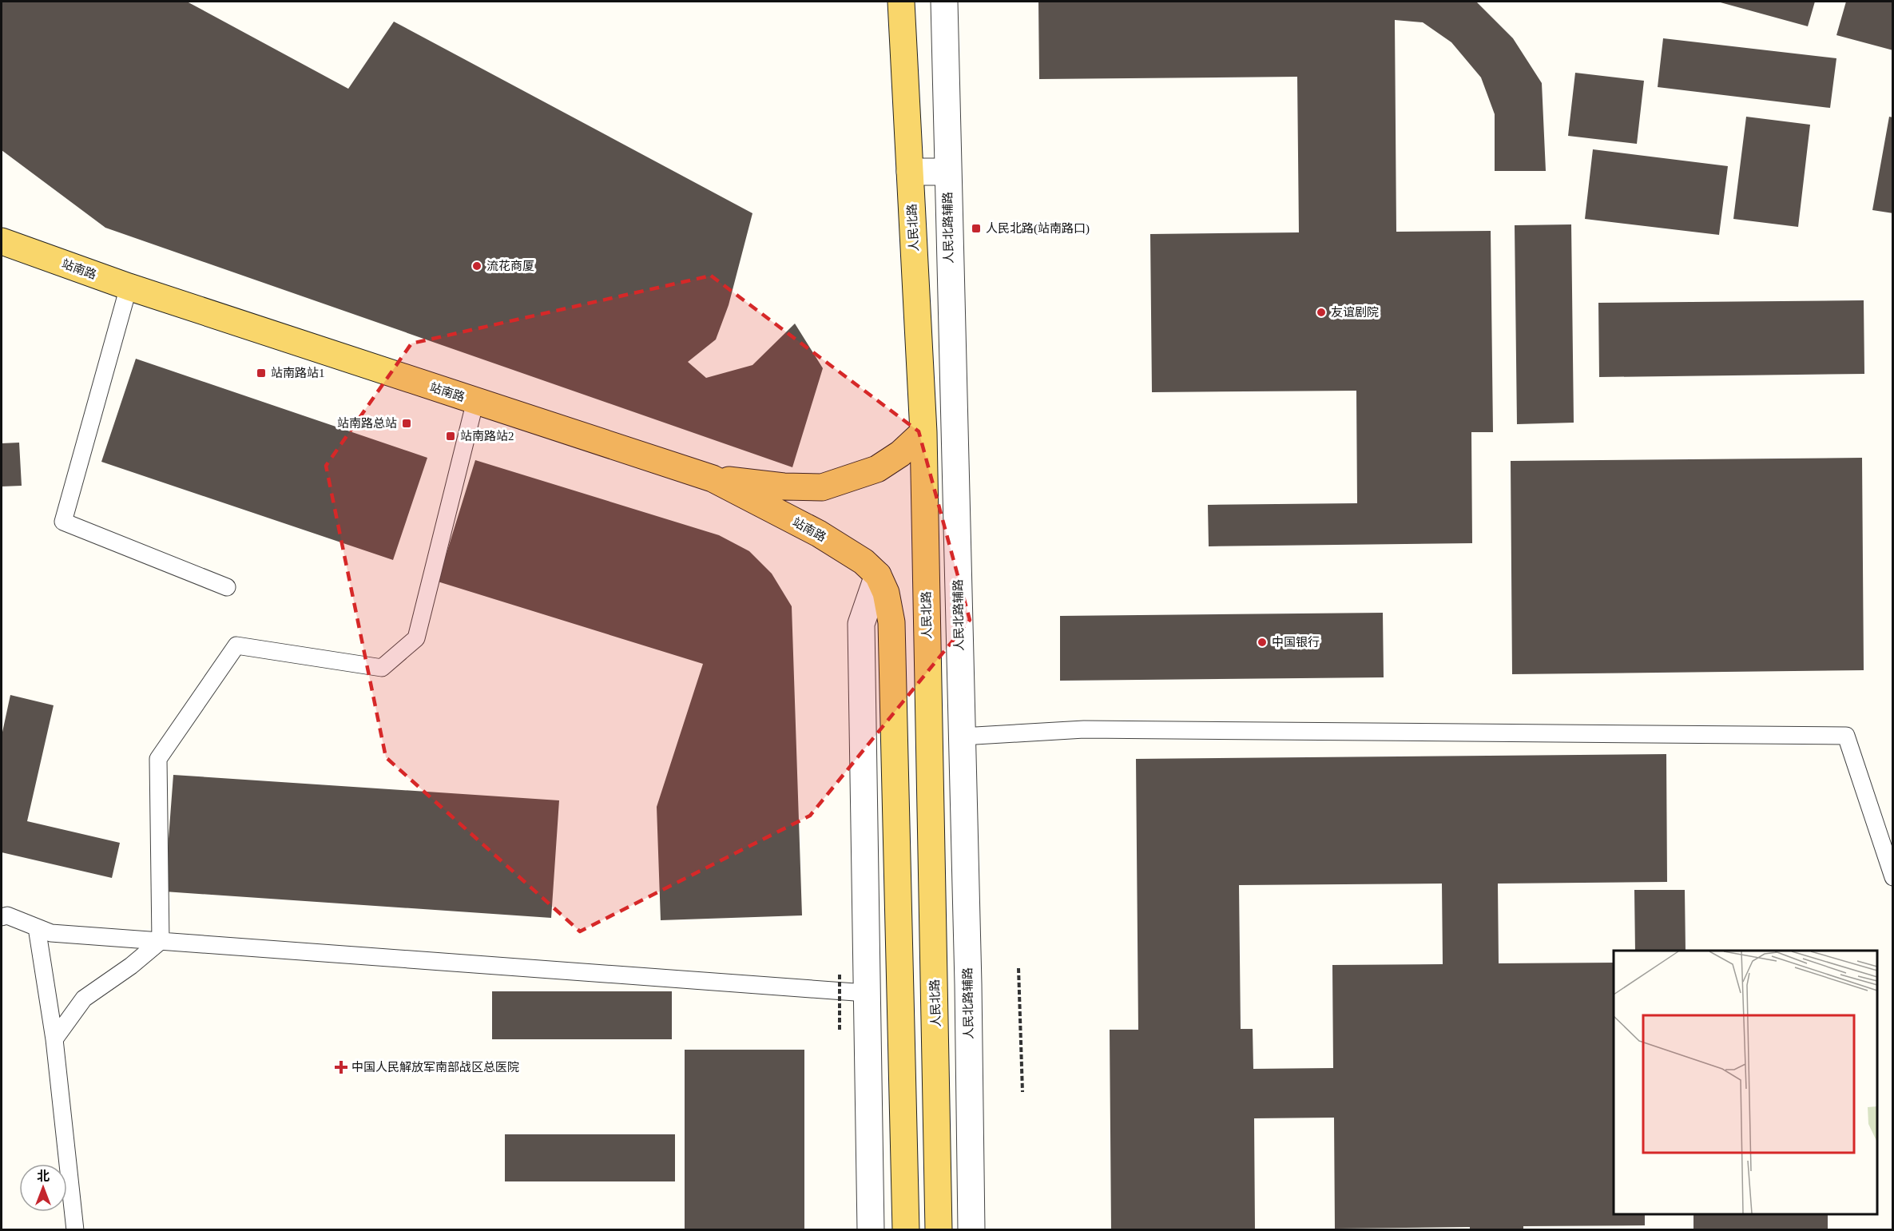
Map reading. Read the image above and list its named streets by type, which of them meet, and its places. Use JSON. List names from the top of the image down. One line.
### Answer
{"streets":{"main road":["人民北路","站南路"],"street":["人民北路辅路"]},"places":{"transit":["人民北路(站南路口)","站南路站1","站南路总站","站南路站2"],"other":["流花商厦","友谊剧院","中国银行"],"health":["中国人民解放军南部战区总医院"]},"north":"top"}
